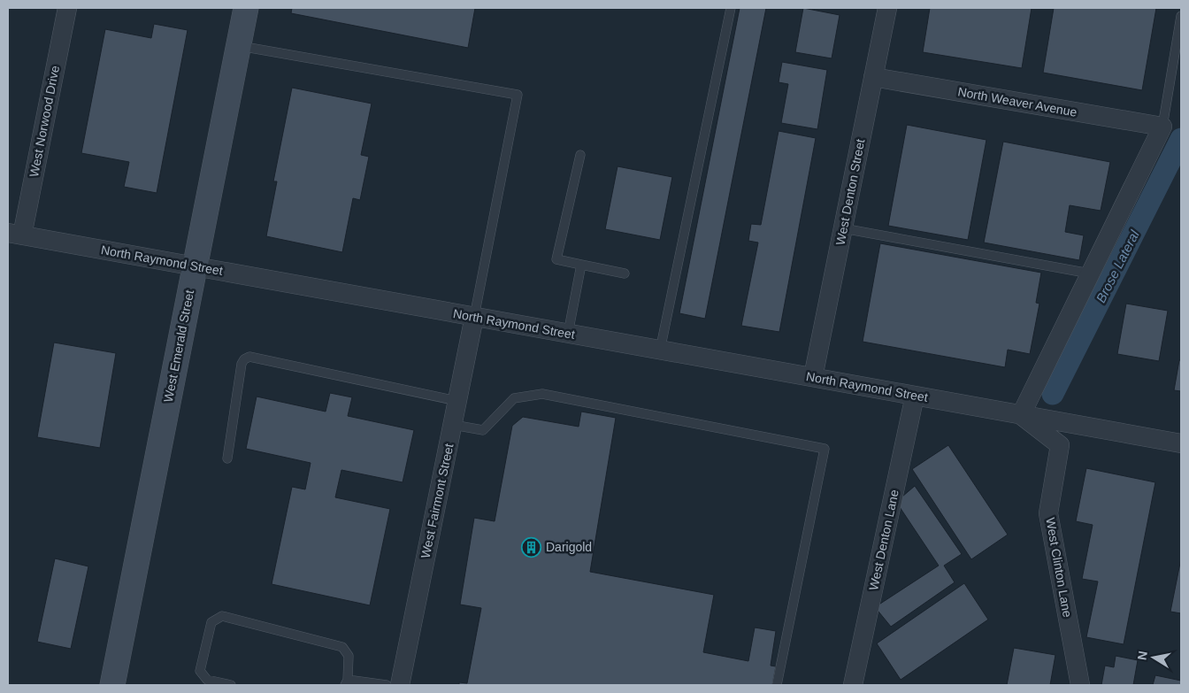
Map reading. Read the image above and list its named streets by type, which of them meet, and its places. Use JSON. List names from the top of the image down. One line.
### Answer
{"streets":{"main road":["West Emerald Street"],"street":["North Weaver Avenue","West Norwood Drive","West Denton Street","North Raymond Street","West Fairmont Street","West Denton Lane","West Clinton Lane"]},"crossings":[["North Weaver Avenue","West Denton Street"],["West Norwood Drive","North Raymond Street"],["West Denton Street","North Raymond Street"],["North Raymond Street","West Emerald Street"],["North Raymond Street","West Fairmont Street"],["North Raymond Street","West Denton Lane"],["North Raymond Street","West Clinton Lane"]],"water":["Brose Lateral"],"places":{"building":["Darigold"]},"north":"left"}
